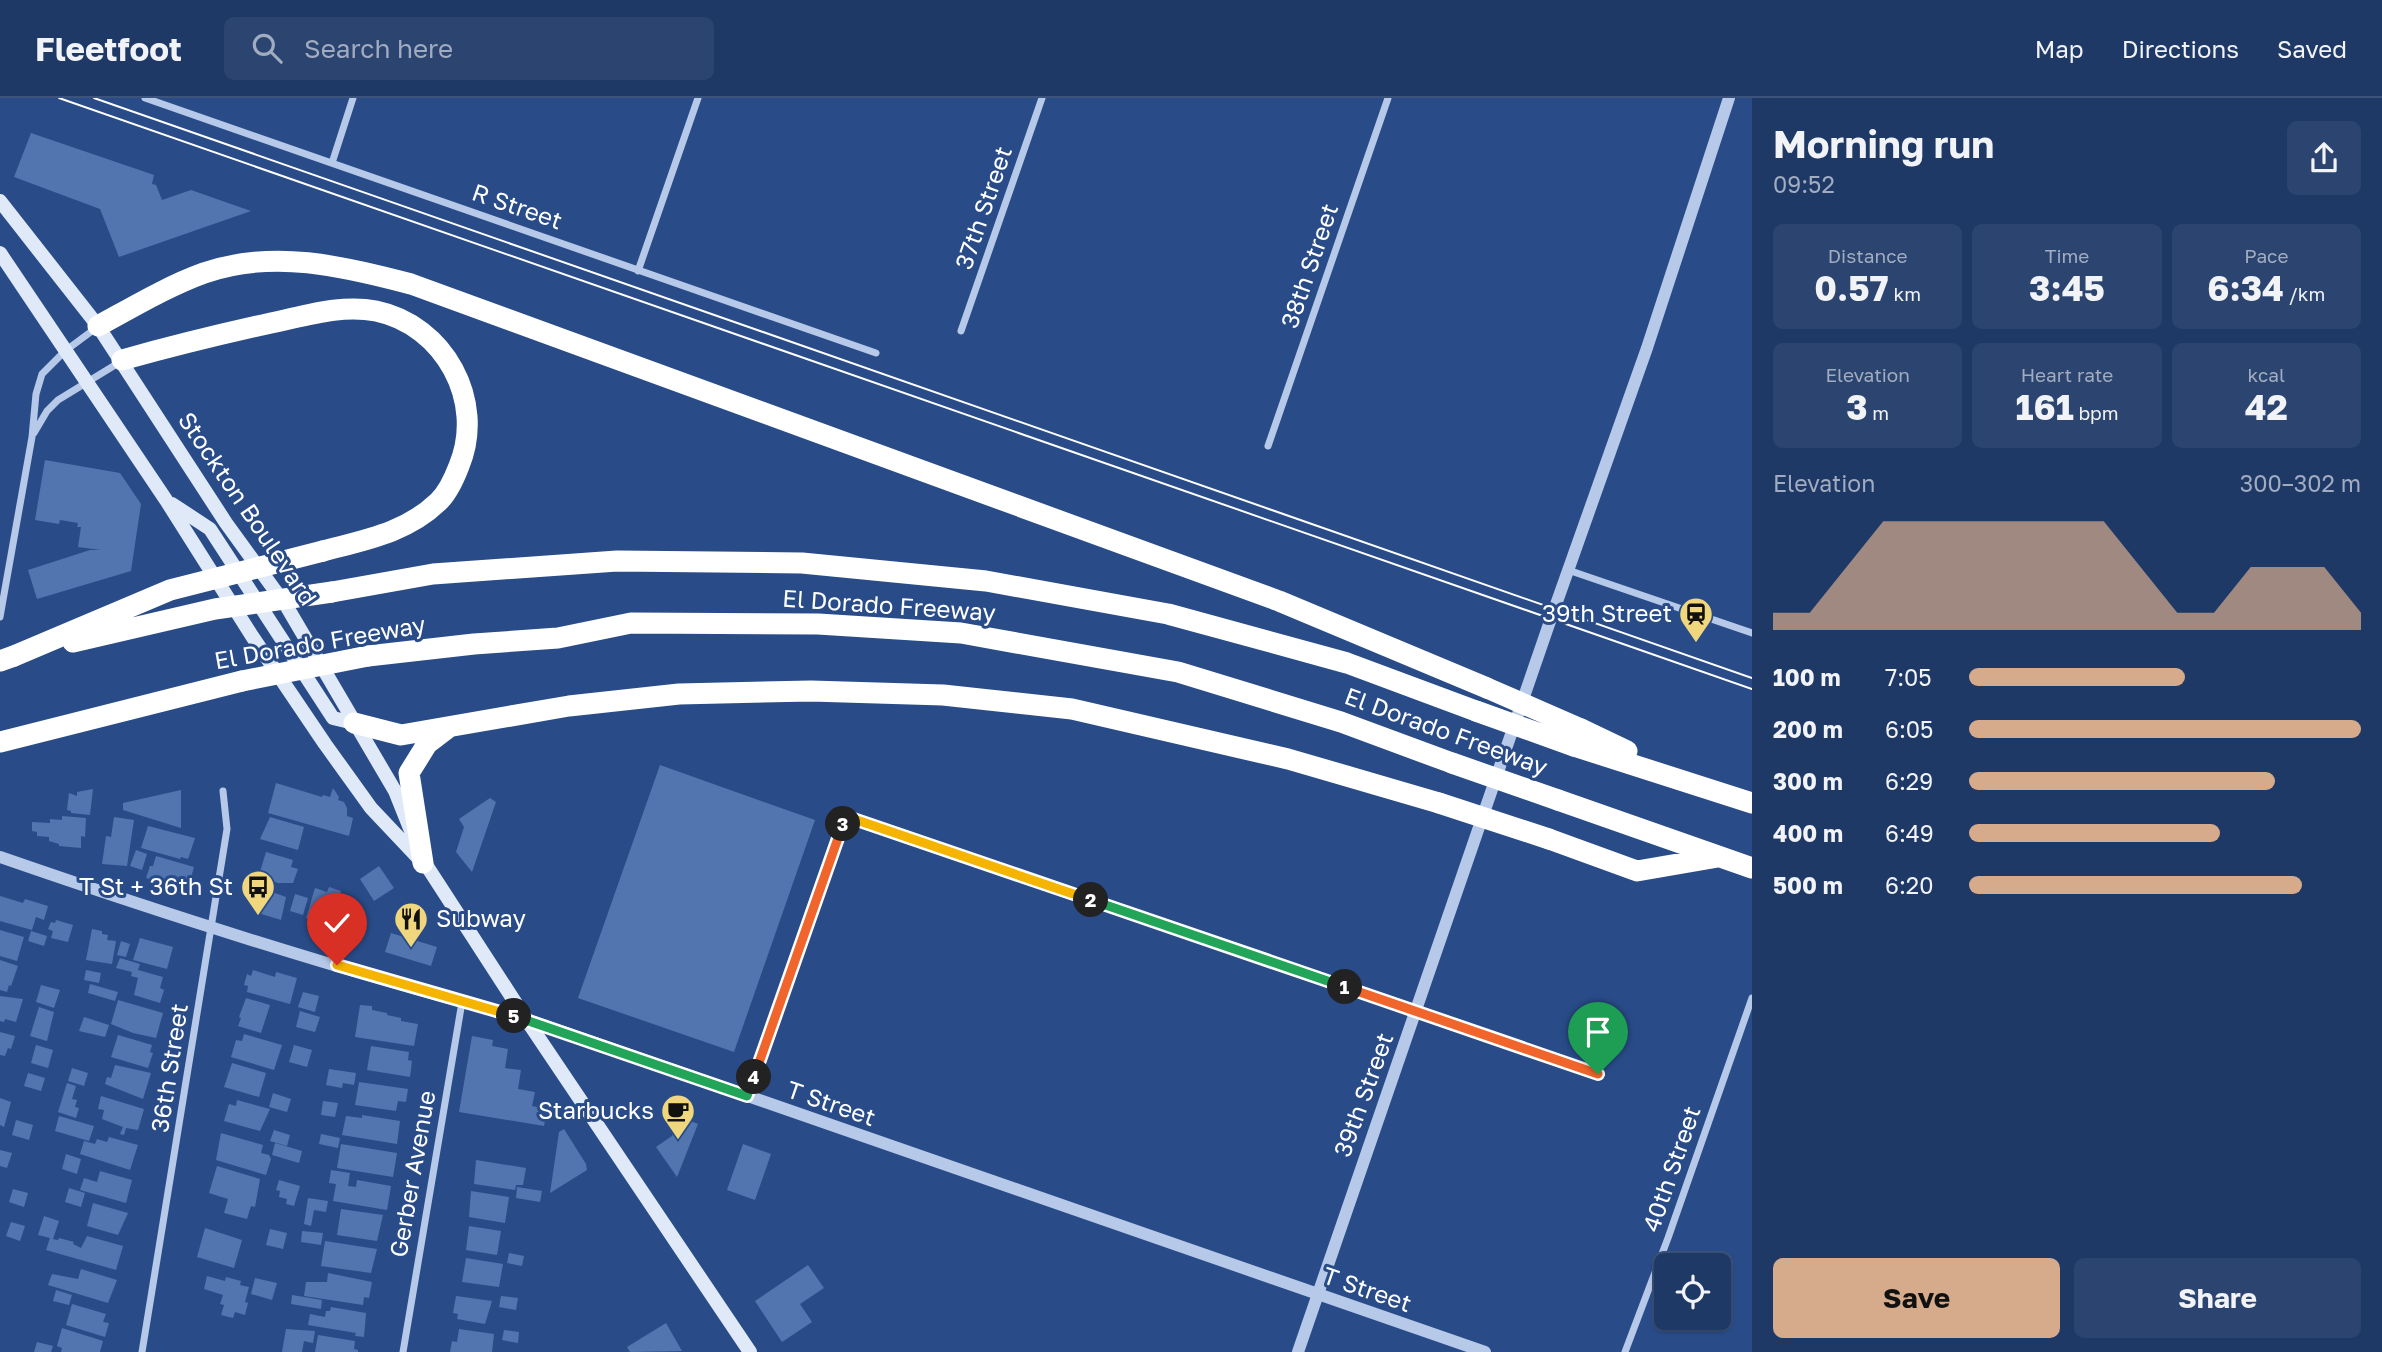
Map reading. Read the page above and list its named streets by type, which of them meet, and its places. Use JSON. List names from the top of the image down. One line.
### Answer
{"streets":{"highway":["El Dorado Freeway"],"main road":["Stockton Boulevard"],"street":["R Street","37th Street","38th Street","36th Street","39th Street","T Street","40th Street","Gerber Avenue"]},"crossings":[["Stockton Boulevard","T Street"],["36th Street","T Street"],["39th Street","T Street"],["T Street","Gerber Avenue"]],"places":{"station":["39th Street"],"bus stop":["T St + 36th St"],"restaurant":["Subway"],"cafe":["Starbucks"]},"page":{"header":"Fleetfoot","search":"Search here","nav":["Map","Directions","Saved"],"heading":["Morning run","09:52"],"stats":[["Distance","0.57 km"],["Time","3:45"],["Pace","6:34 /km"],["Elevation","3 m"],["Heart rate","161 bpm"],["kcal","42"]],"chart":["Elevation","300–302 m"],"list":[{"name":"100 m","note":"7:05"},{"name":"200 m","note":"6:05"},{"name":"300 m","note":"6:29"},{"name":"400 m","note":"6:49"},{"name":"500 m","note":"6:20"}],"pins":["3","2","1","5","4"],"buttons":["Save","Share"]}}
